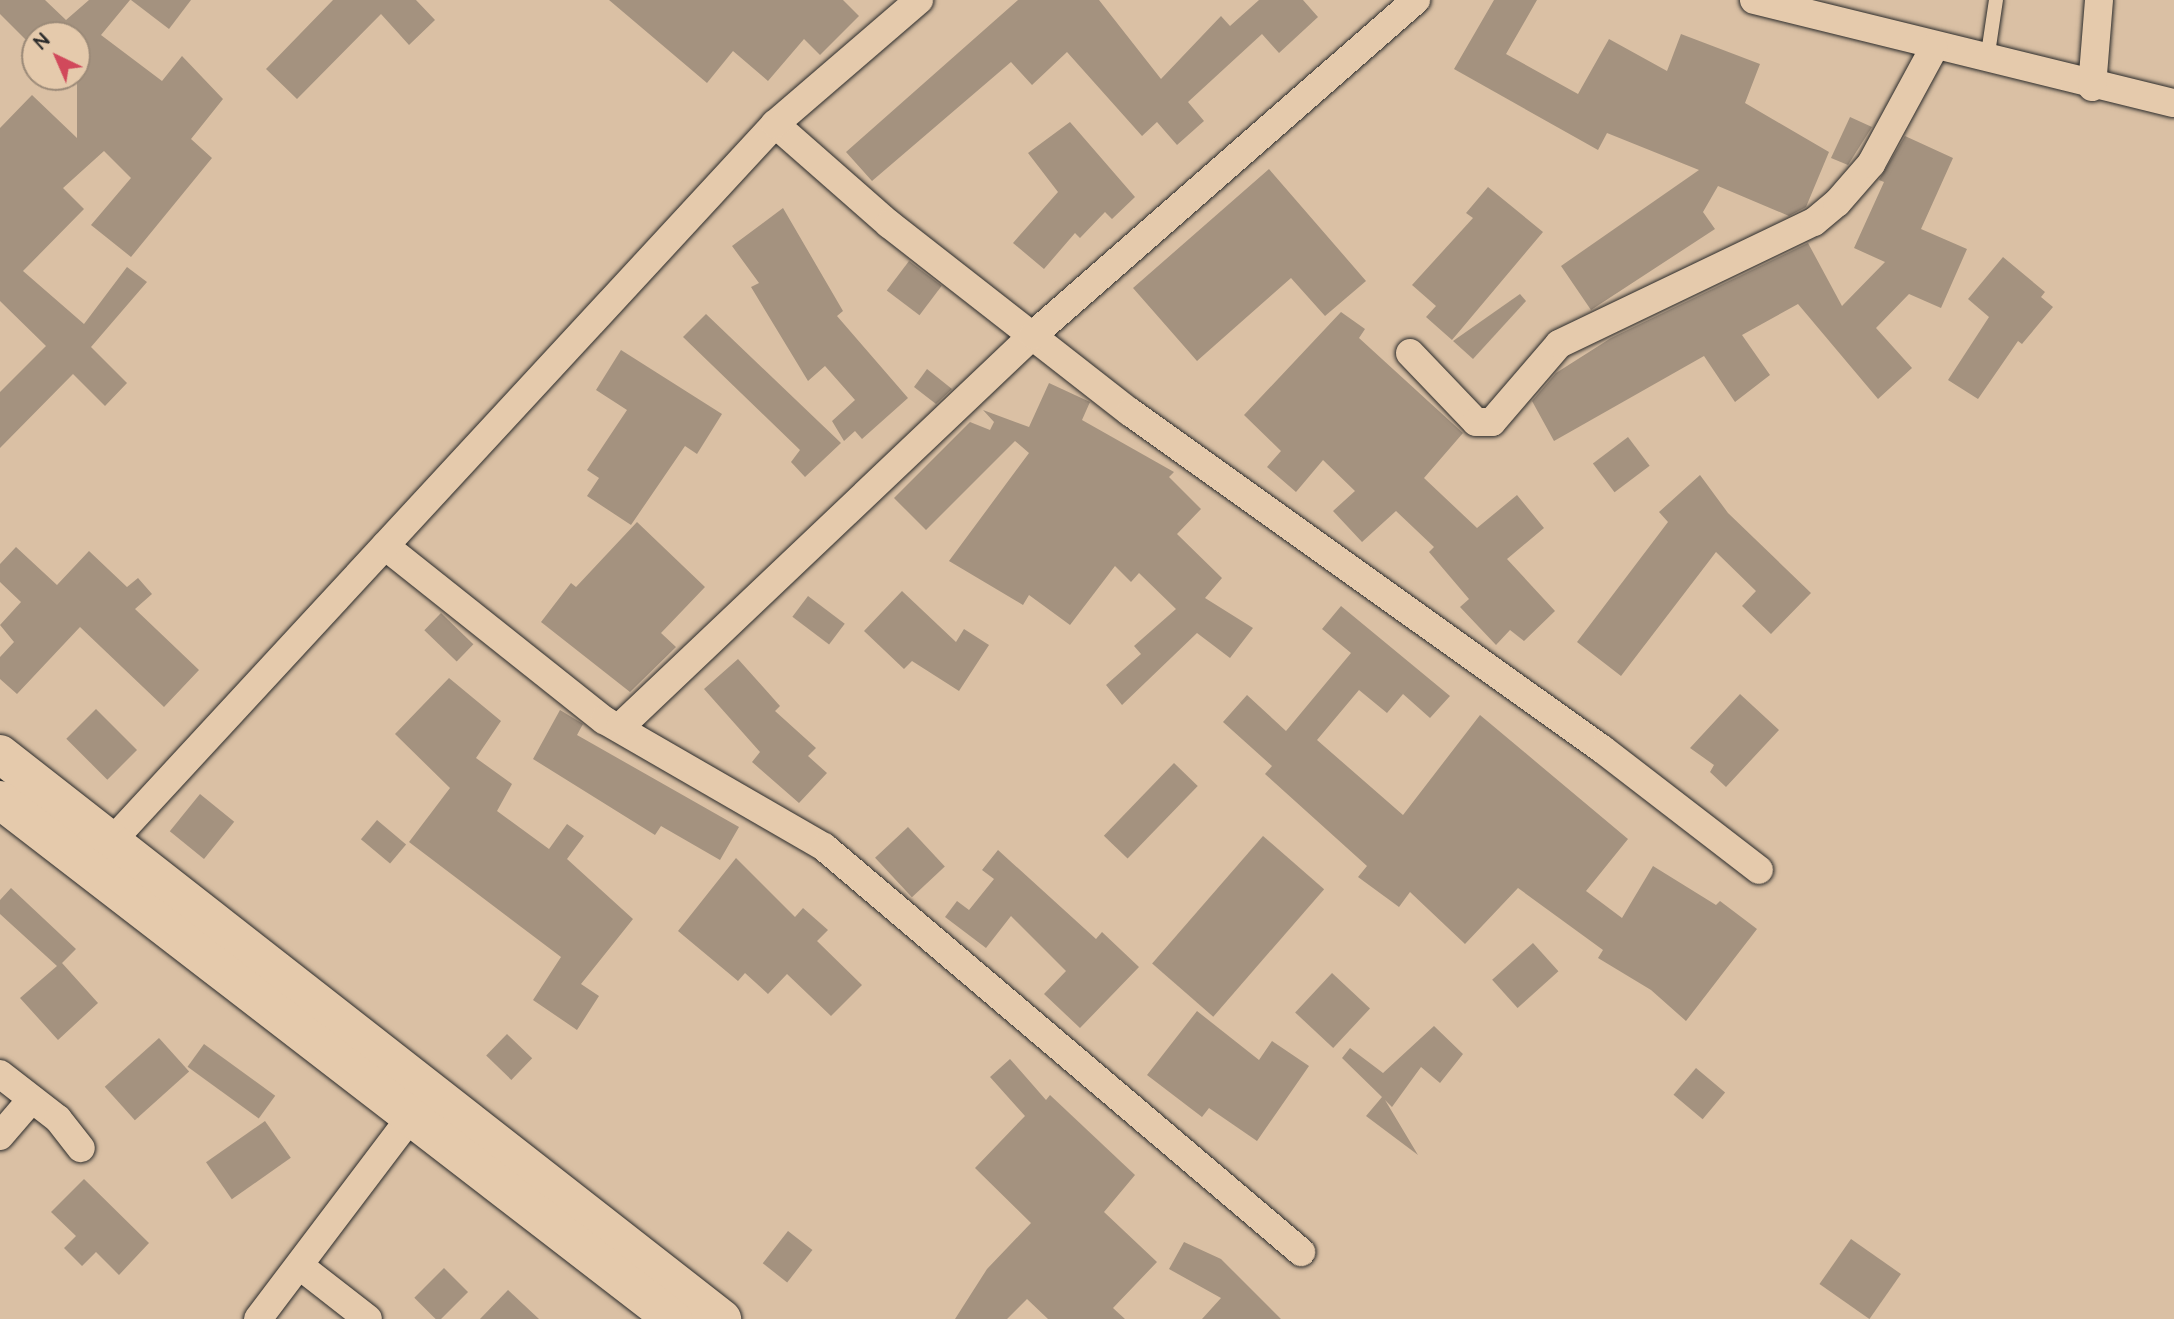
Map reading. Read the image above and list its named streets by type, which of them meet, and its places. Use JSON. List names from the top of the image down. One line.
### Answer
{"north":"top left"}
